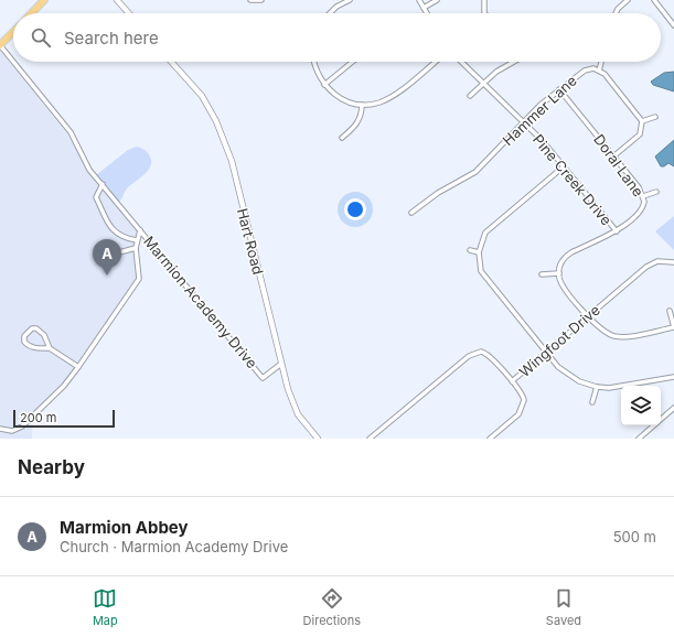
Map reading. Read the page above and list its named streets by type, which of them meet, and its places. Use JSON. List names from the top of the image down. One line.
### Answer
{"streets":{"street":["Hammer Lane","Doral Lane","Pine Creek Drive","Hart Road","Marmion Academy Drive","Wingfoot Drive"]},"crossings":[["Hammer Lane","Doral Lane"],["Hammer Lane","Pine Creek Drive"],["Doral Lane","Pine Creek Drive"],["Hart Road","Marmion Academy Drive"]],"scale_bar":"200 m","page":{"search":"Search here","pins":"A","scale":"200 m","heading":"Nearby","list":[{"mark":"A","name":"Marmion Abbey","note":"Church · Marmion Academy Drive","value":"500 m"}],"nav":["Map","Directions","Saved"]}}
